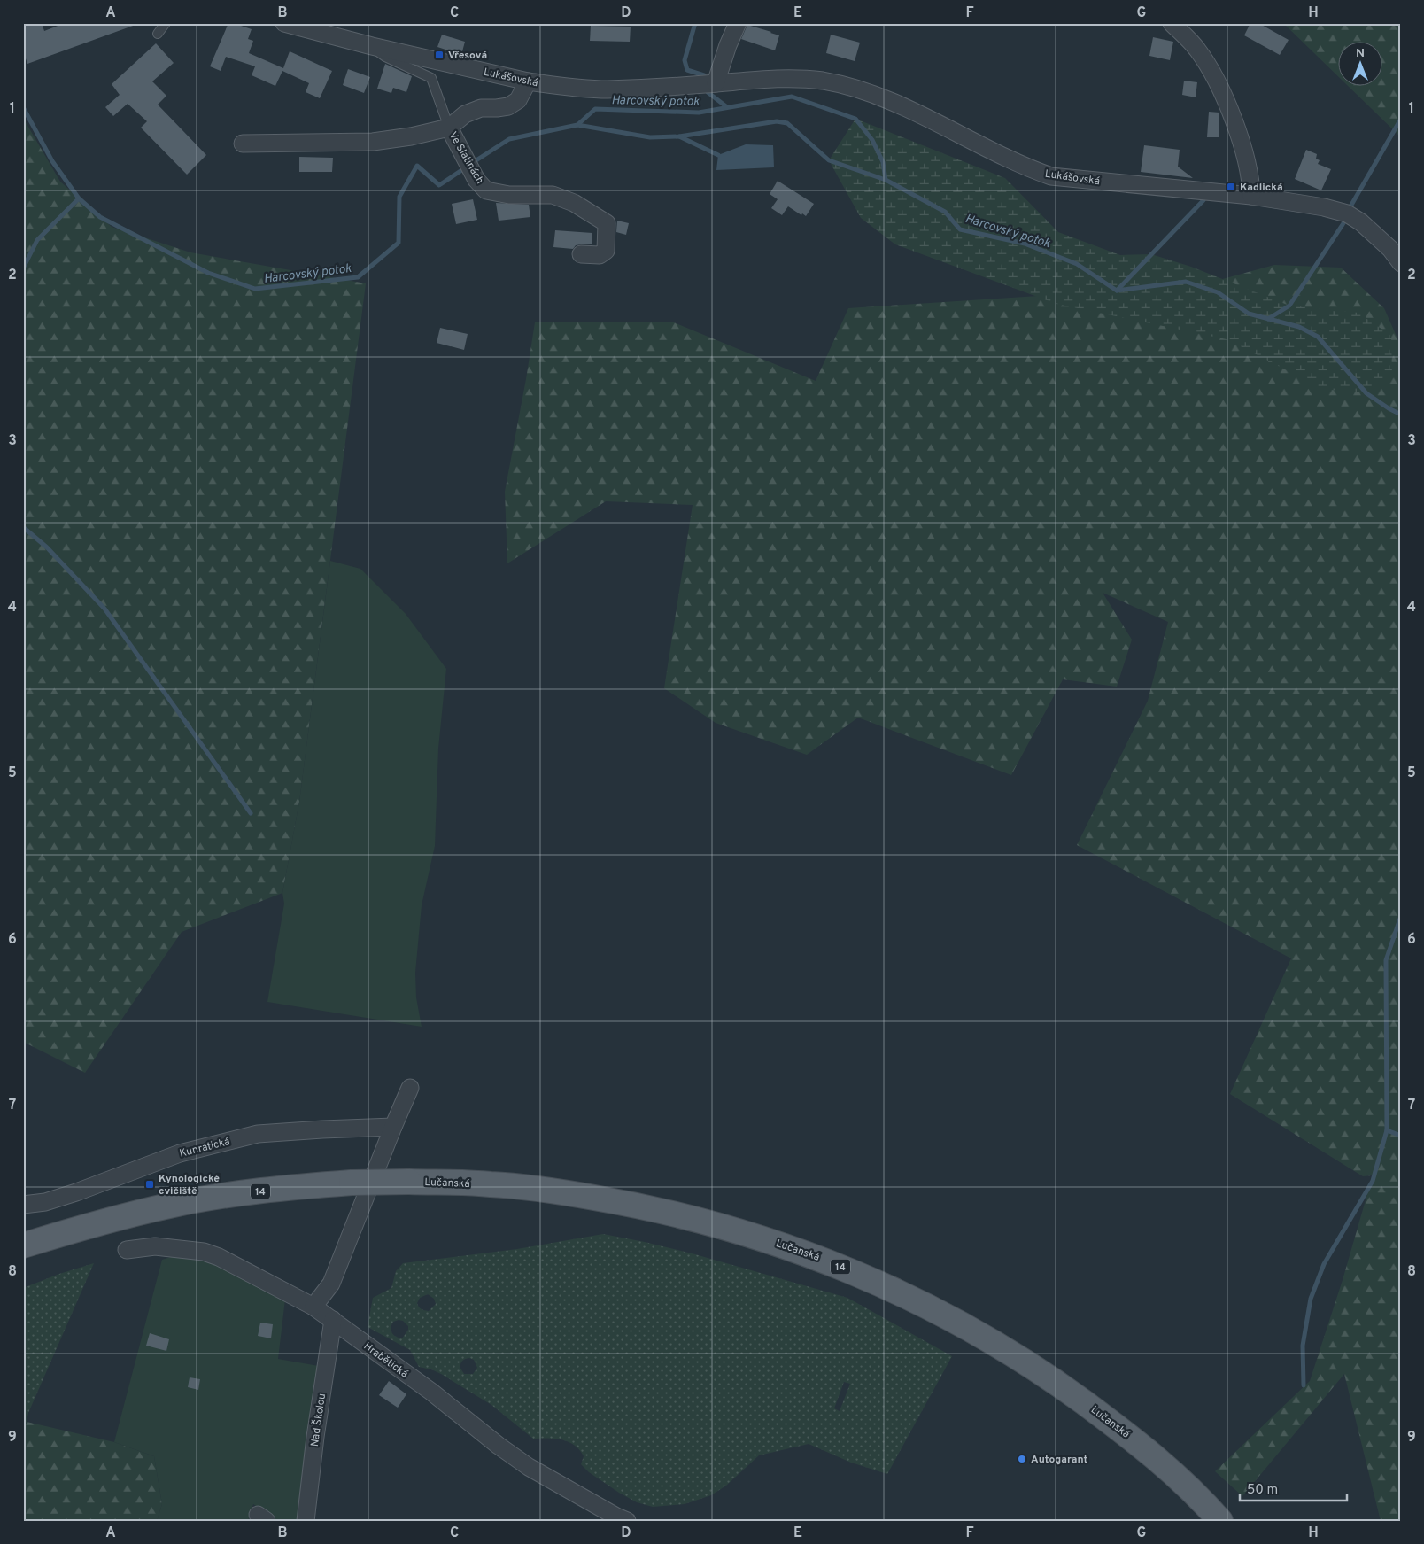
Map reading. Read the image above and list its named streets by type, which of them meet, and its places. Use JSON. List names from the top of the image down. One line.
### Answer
{"streets":{"main road":["Lučanská","14"],"street":["Lukášovská","Ve Slatinách","Kunratická","Hrabětická","Nad Školou"]},"crossings":[["Lukášovská","Ve Slatinách"],["Hrabětická","Nad Školou"]],"water":["Harcovský potok"],"places":{"transit":["Vřesová","Kadlická","Kynologické cvičiště"],"other":["Autogarant"]},"scale_bar":"50 m","north":"top","grid":{"columns":["A","B","C","D","E","F","G","H"],"rows":["1","2","3","4","5","6","7","8","9"]}}
